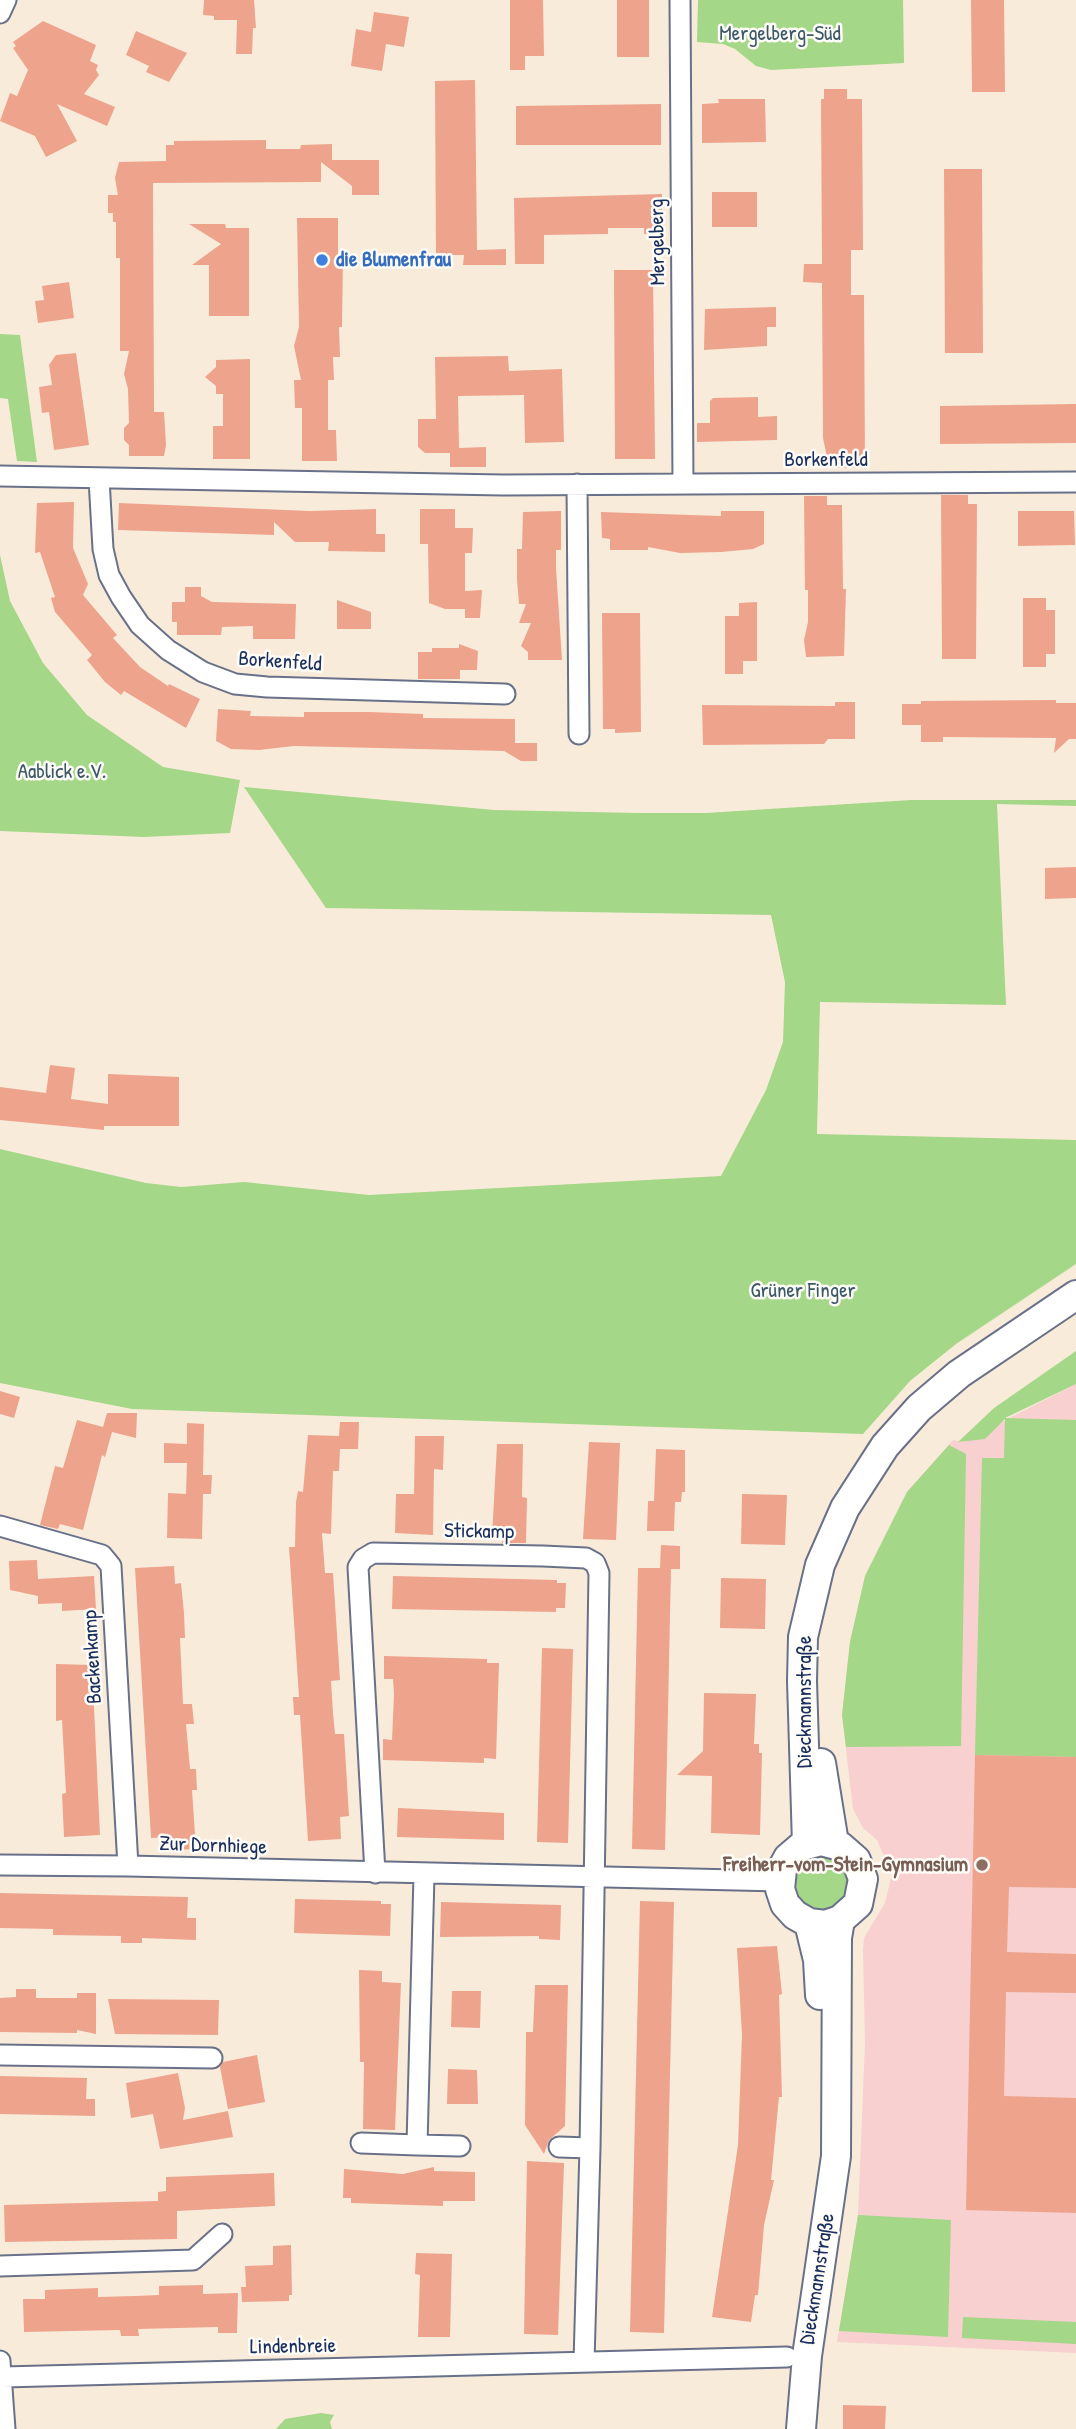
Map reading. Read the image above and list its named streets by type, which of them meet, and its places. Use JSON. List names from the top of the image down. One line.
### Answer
{"streets":{"street":["Mergelberg","Borkenfeld","Stickamp","Backenkamp","Dieckmannstraße","Zur Dornhiege","Lindenbreie"]},"crossings":[["Mergelberg","Borkenfeld"],["Stickamp","Zur Dornhiege"],["Backenkamp","Zur Dornhiege"],["Dieckmannstraße","Zur Dornhiege"],["Dieckmannstraße","Lindenbreie"]],"parks":["Mergelberg-Süd","Aablick e.V.","Grüner Finger"],"places":["die Blumenfrau","Freiherr-vom-Stein-Gymnasium"]}
